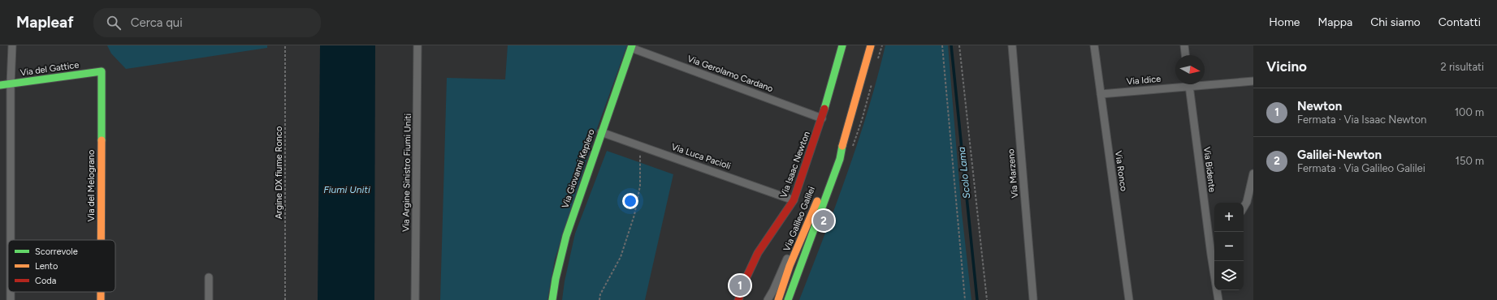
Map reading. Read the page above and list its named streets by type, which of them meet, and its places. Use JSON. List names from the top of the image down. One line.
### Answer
{"streets":{"street":["Via del Gattice","Via Gerolamo Cardano","Via Idice","Via Luca Pacioli","Via Isaac Newton","Via Giovanni Keplero","Via Bidente","Via Ronco","Via Argine Sinistro Fiumi Uniti","Via Marzeno","Via del Melograno","Via Galileo Galilei"],"path":["Argine DX fiume Ronco"]},"crossings":[["Via del Gattice","Via del Melograno"],["Via Gerolamo Cardano","Via Isaac Newton"],["Via Gerolamo Cardano","Via Giovanni Keplero"],["Via Idice","Via Ronco"],["Via Luca Pacioli","Via Isaac Newton"],["Via Luca Pacioli","Via Giovanni Keplero"]],"water":["Scolo Lama","Fiumi Uniti"],"legend":["Scorrevole","Lento","Coda"],"north":"right","page":{"header":"Mapleaf","search":"Cerca qui","nav":["Home","Mappa","Chi siamo","Contatti"],"heading":["Vicino","2 risultati"],"list":[{"mark":"1","name":"Newton","note":"Fermata · Via Isaac Newton","value":"100 m"},{"mark":"2","name":"Galilei-Newton","note":"Fermata · Via Galileo Galilei","value":"150 m"}],"map_buttons":["+","−"],"pins":["2","1"]}}
